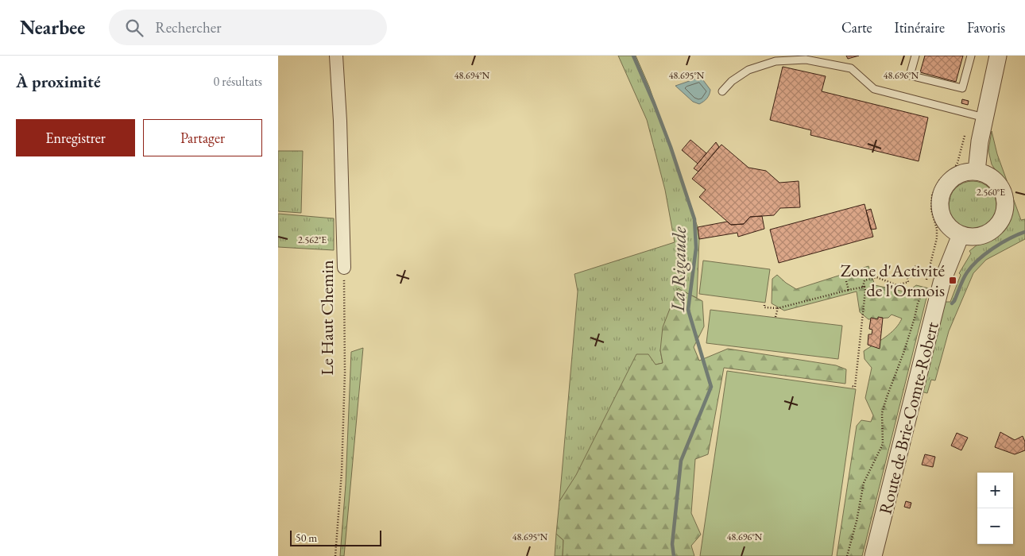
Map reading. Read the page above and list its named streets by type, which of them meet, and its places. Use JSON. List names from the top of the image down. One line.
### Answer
{"streets":{"street":["Le Haut Chemin","Route de Brie-Comte-Robert"]},"water":["La Rigaude"],"places":{"transit":["Zone d'Activité de l'Ormois"]},"scale_bar":"50 m","page":{"header":"Nearbee","search":"Rechercher","nav":["Carte","Itinéraire","Favoris"],"heading":["À proximité","0 résultats"],"buttons":["Enregistrer","Partager"],"map_buttons":["+","−"],"scale":"50 m"},"coordinates":["48.694°N","48.695°N","48.696°N","2.560°E","2.562°E"]}
